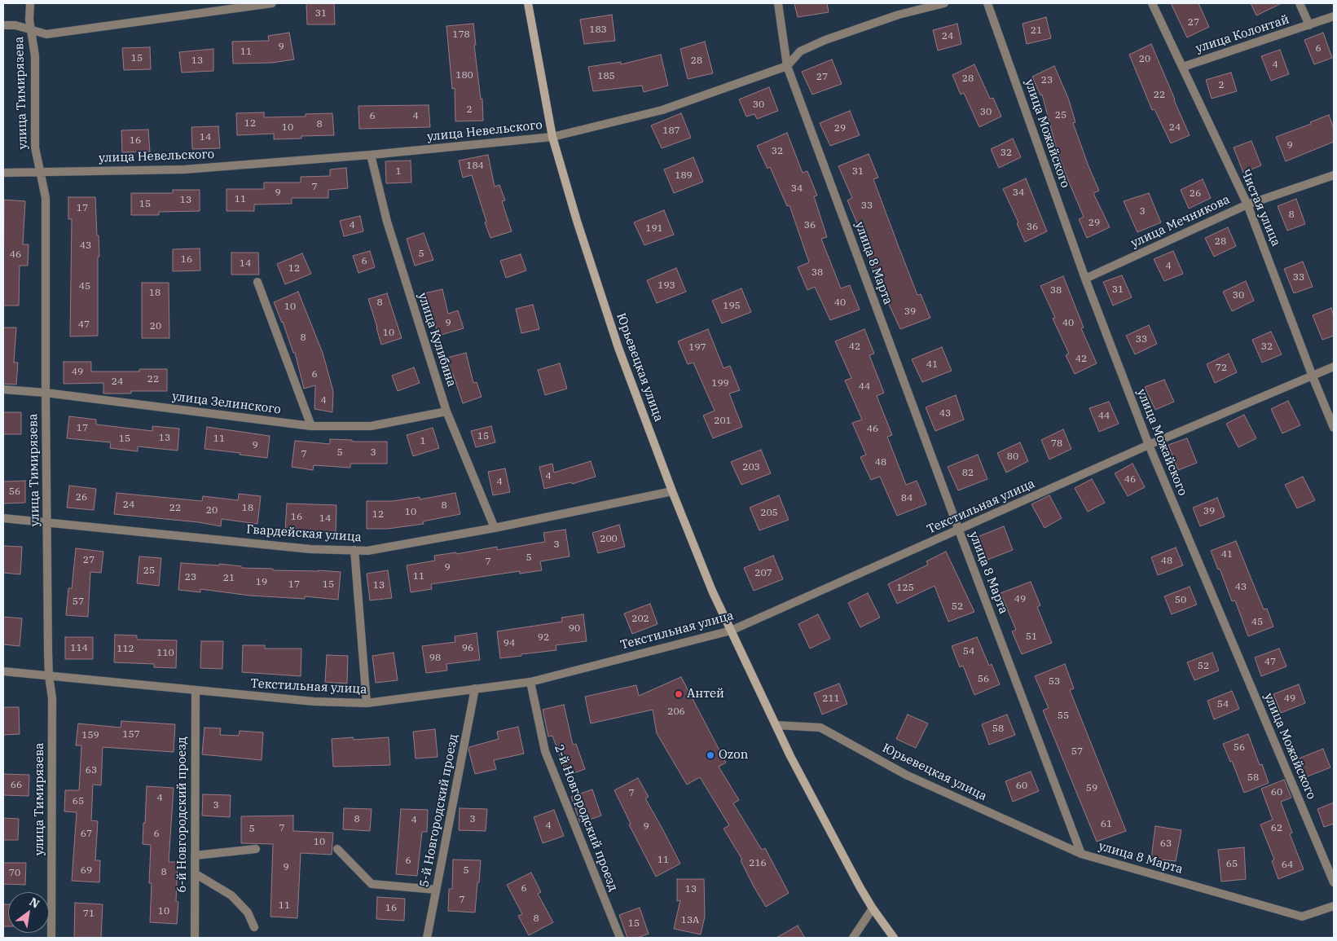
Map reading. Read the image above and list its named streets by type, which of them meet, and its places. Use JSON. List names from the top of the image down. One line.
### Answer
{"streets":{"main road":["Юрьевецкая улица"],"street":["улица Колонтай","улица Тимирязева","улица Невельского","улица Можайского","Чистая улица","улица Мечникова","улица 8 Марта","улица Кулибина","улица Зелинского","Текстильная улица","Гвардейская улица","5-й Новгородский проезд","6-й Новгородский проезд","2-й Новгородский проезд"]},"crossings":[["улица Колонтай","Чистая улица"],["улица Тимирязева","улица Невельского"],["улица Тимирязева","улица Зелинского"],["улица Тимирязева","Текстильная улица"],["улица Тимирязева","Гвардейская улица"],["улица Невельского","улица 8 Марта"],["улица Невельского","улица Кулибина"],["улица Невельского","Юрьевецкая улица"],["улица Можайского","улица Мечникова"],["улица Можайского","Текстильная улица"],["Чистая улица","улица Мечникова"],["Чистая улица","Текстильная улица"],["улица 8 Марта","Юрьевецкая улица"],["улица 8 Марта","Текстильная улица"],["улица Кулибина","улица Зелинского"],["улица Кулибина","Гвардейская улица"],["Юрьевецкая улица","Текстильная улица"],["Юрьевецкая улица","Гвардейская улица"],["Текстильная улица","5-й Новгородский проезд"],["Текстильная улица","6-й Новгородский проезд"],["Текстильная улица","2-й Новгородский проезд"]],"places":["Антей","Ozon"],"house_numbers":["31","27","183","21","178","24","9","6","11","15","20","13","28","4","180","185","27","28","23","2","22","30","2","30","25","6","4","12","8","10","24","29","187","14","16","9","32","32","184","1","31","189","7","34","9","34","26","11","13","15","33","17","3","8","29","4","36","36","191","28","43","5","46","16","6","14","4","12","38","33","193","45","31","38","18","30","8","40","195","10","39","9","40","47","20","10","8","33","42","32","197","42","41","72","49","6","22","24","199","44","4","43","44","201","17","46","15","13","15","11","1","78","9","5","3","7","80","48","203","82","4","46","4","56","26","84","24","8","22","18","20","39","10","205","12","16","14","200","3","41","5","27","48","7","9","25","207","11","23","21","19","17","15","13","43","125","49","50","57","52","202","45","90","51","92","94","114","96","112","54","110","98","47","52","56","53","211","49","54","206","55","58","157","159","56","57","63","58","66","60","59","60","7","4","65","3","8","3","4","61","4","9","7","62","5","67","6","10","63","11","6","216","65","64","9","69","5","8","70","6","13","7","11","16","10","71","8","13А","15"],"north":"top right"}
